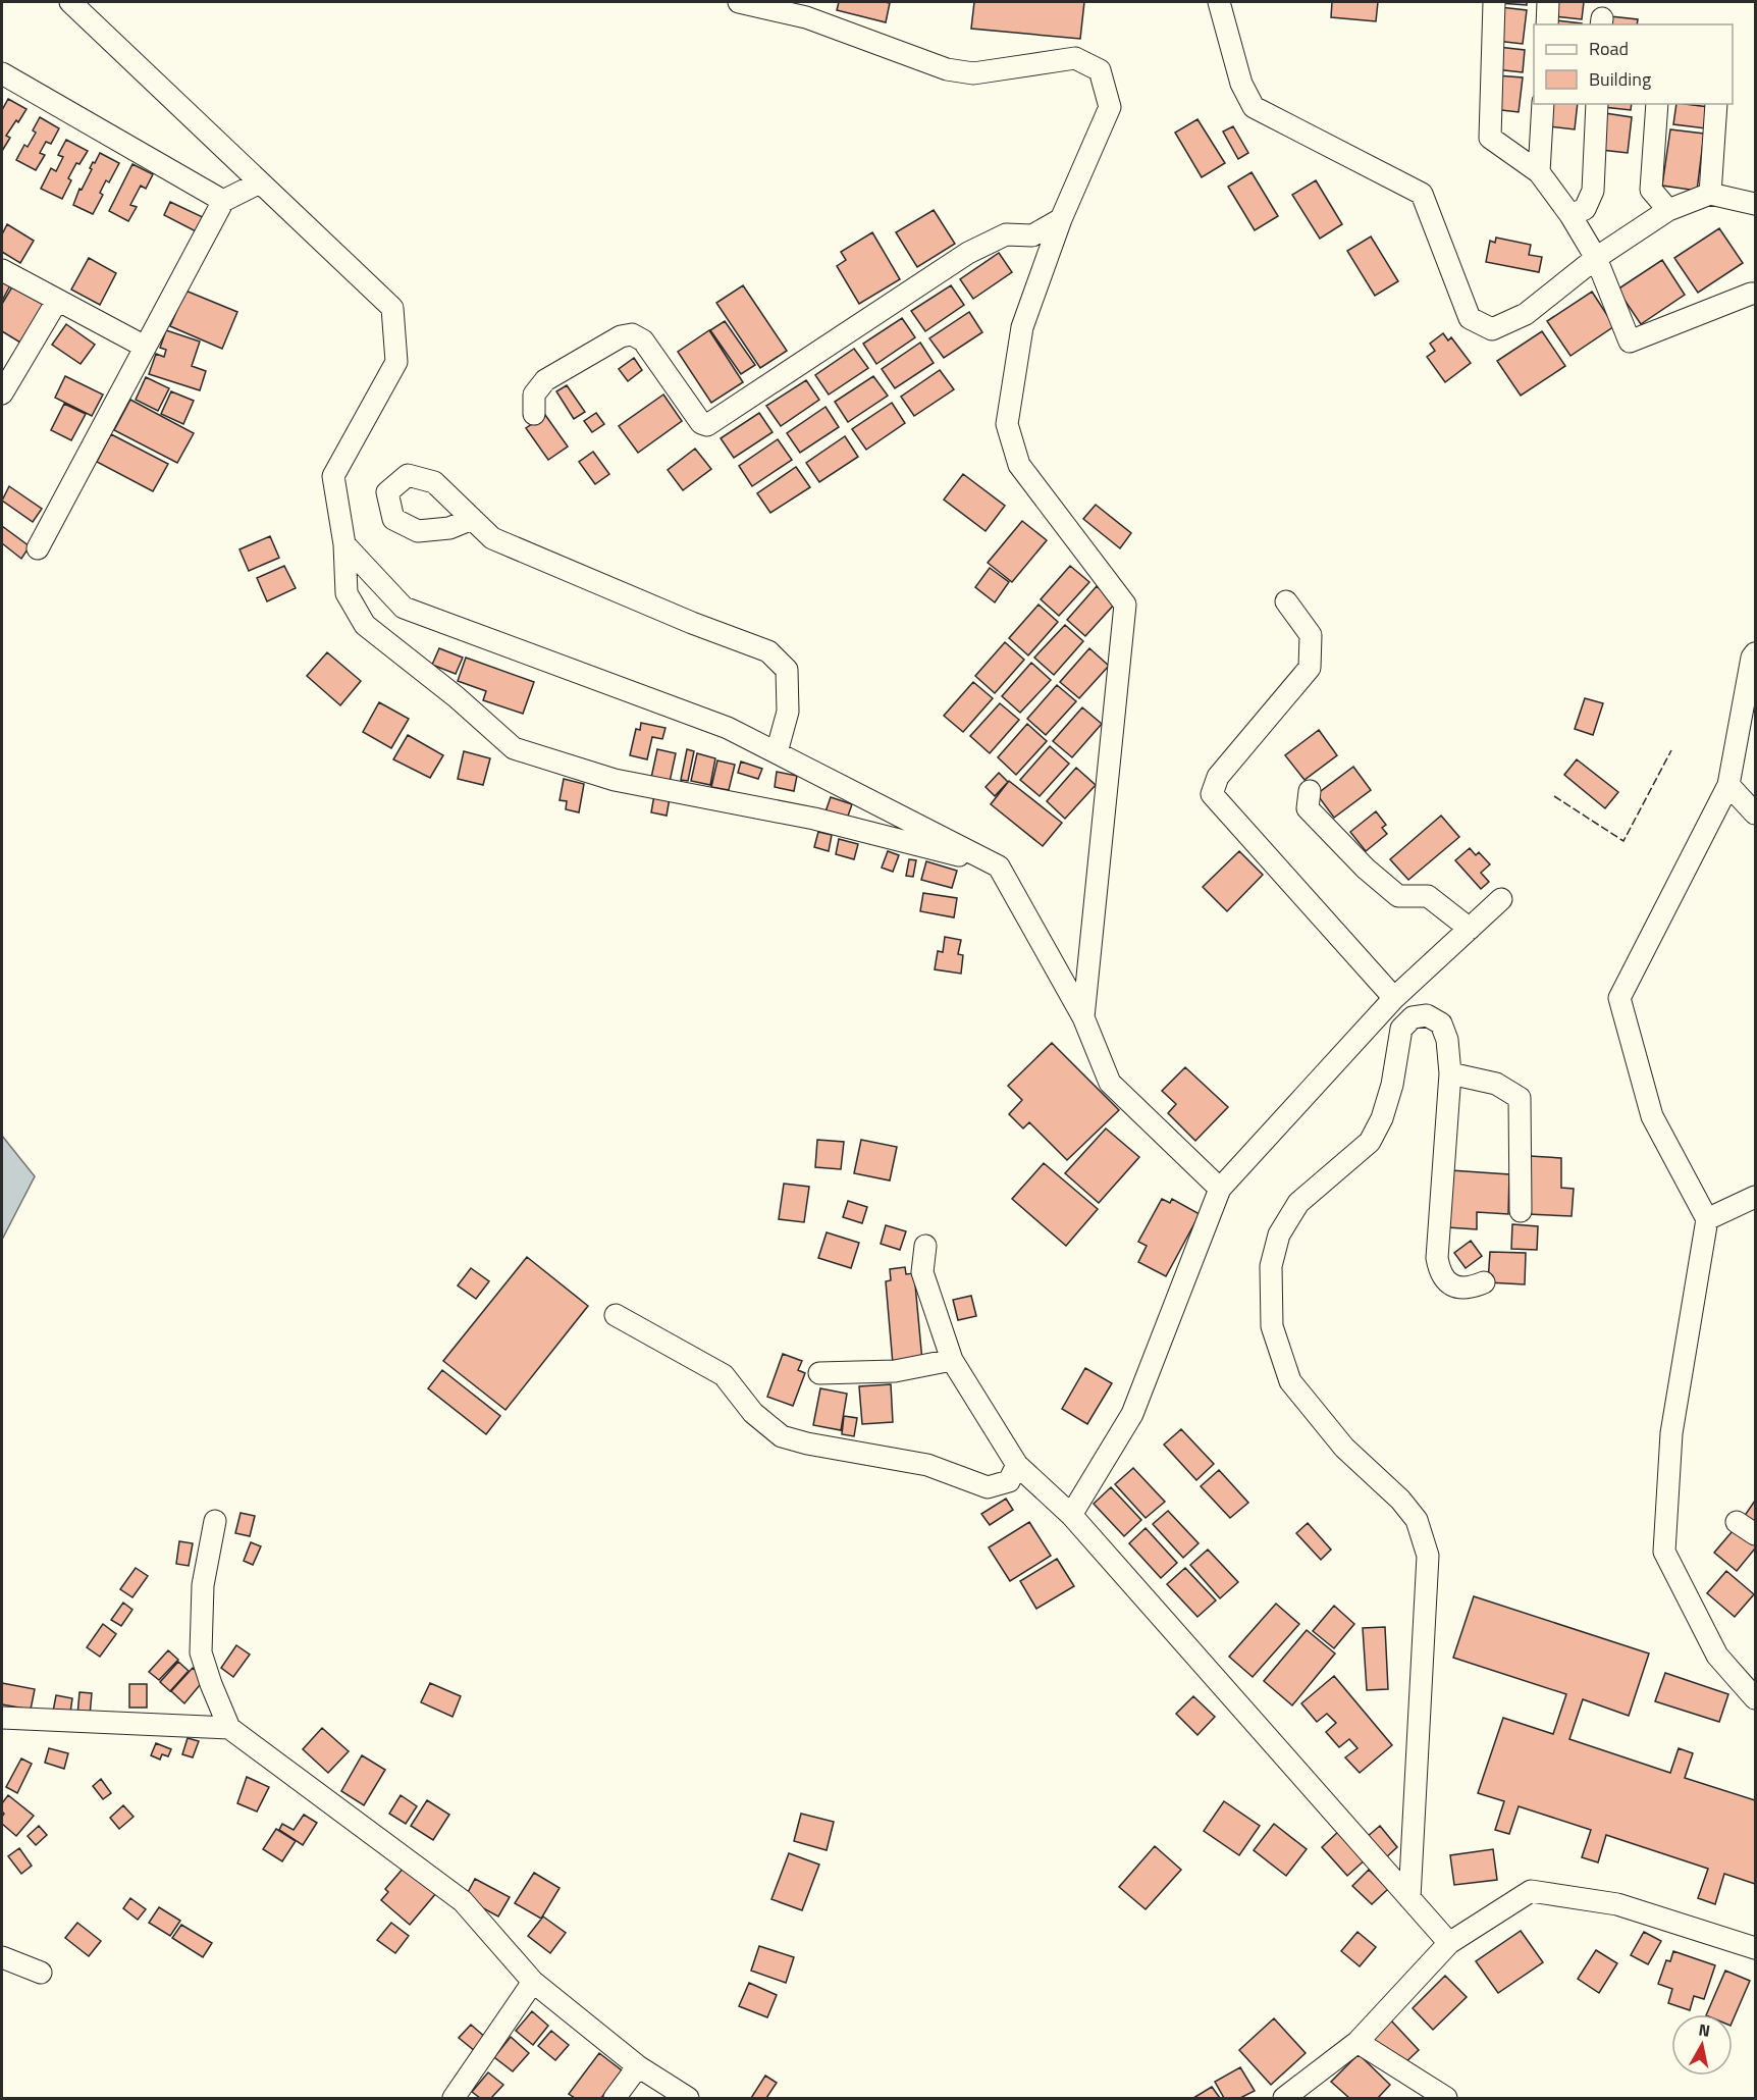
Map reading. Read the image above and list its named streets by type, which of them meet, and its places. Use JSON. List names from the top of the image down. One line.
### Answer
{"legend":["Road","Building"],"north":"top"}
